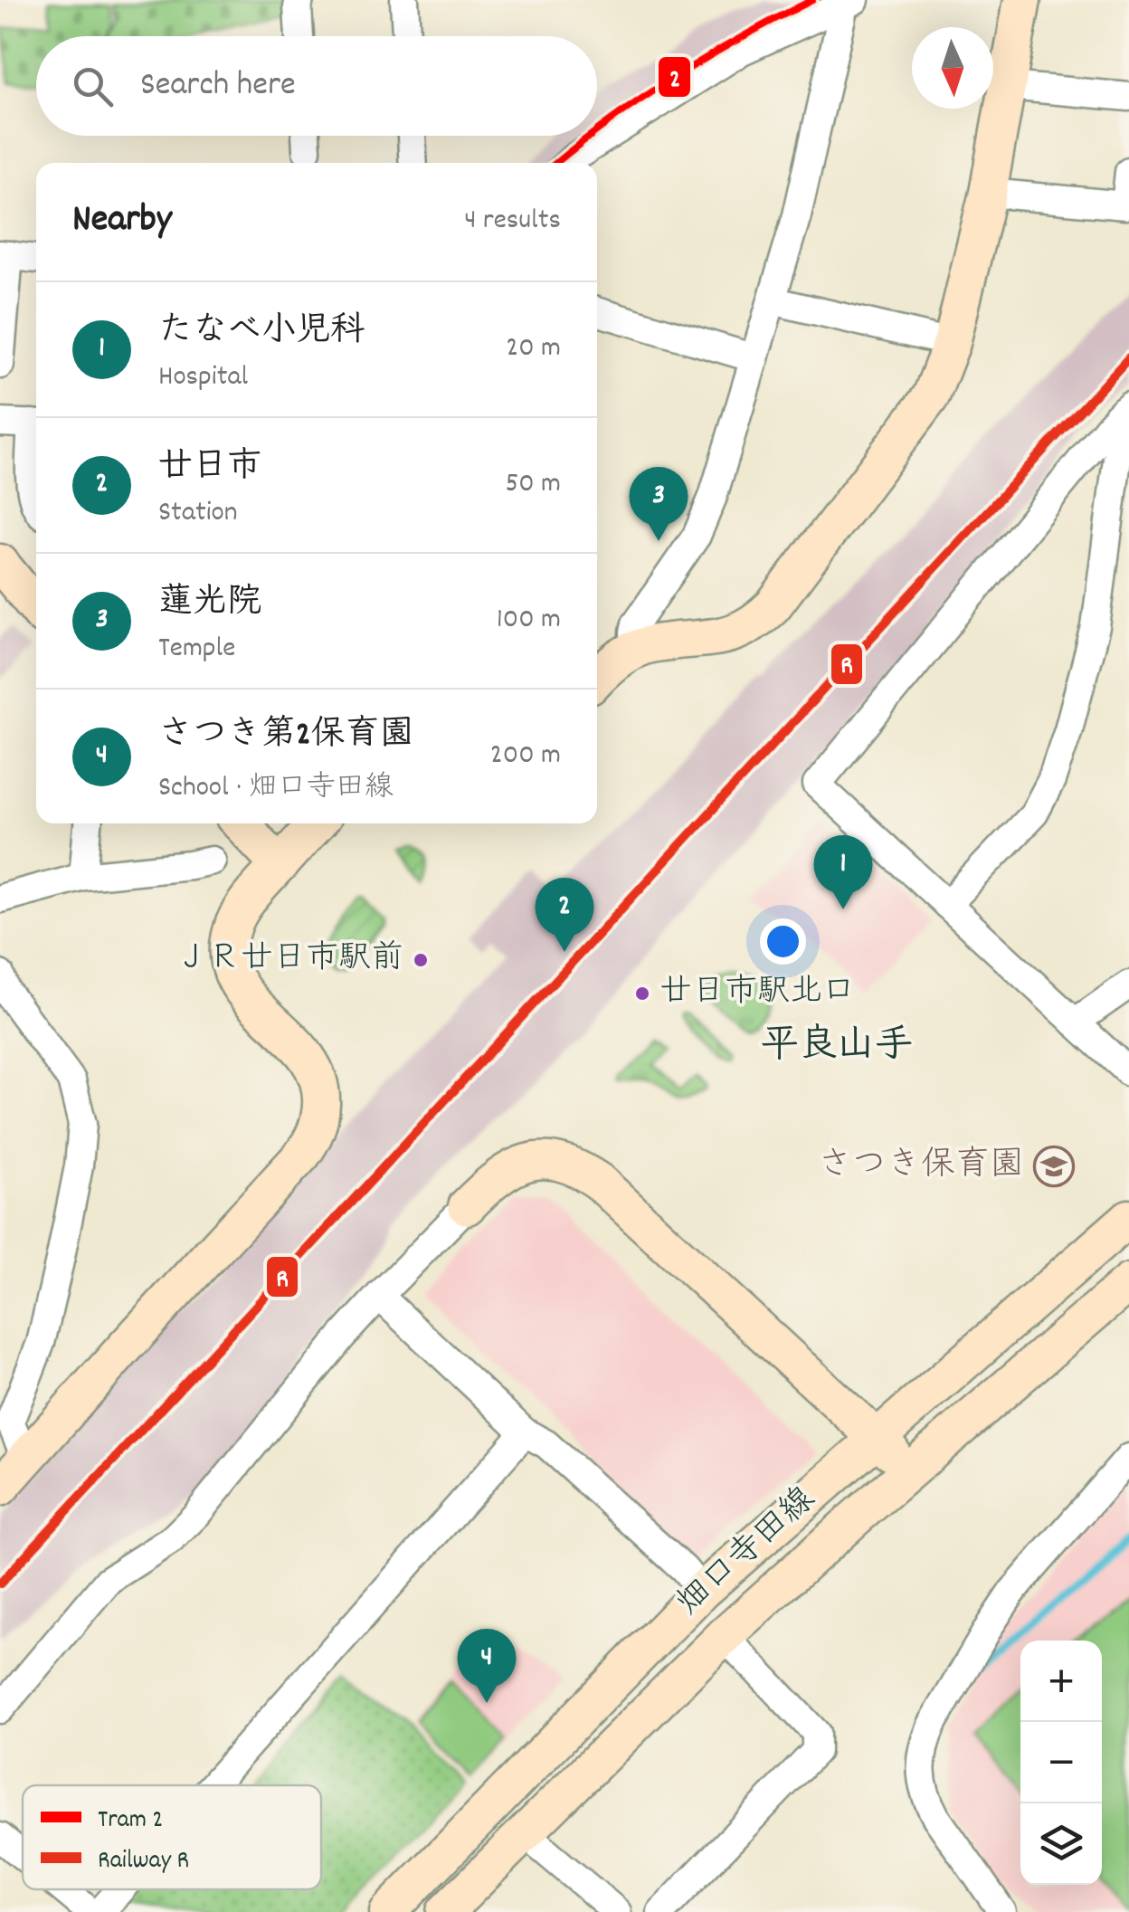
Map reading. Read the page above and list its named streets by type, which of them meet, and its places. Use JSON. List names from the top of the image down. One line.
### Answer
{"streets":{"street":["畑口寺田線"]},"districts":["平良山手"],"places":{"other":["ＪＲ廿日市駅前","廿日市駅北口"],"school or university":["さつき保育園"]},"lines":["tram line 2","rail line R"],"legend":["Tram 2","Railway R"],"north":"bottom","page":{"search":"Search here","heading":["Nearby","4 results"],"list":[{"mark":"1","name":"たなべ小児科","note":"Hospital","value":"20 m"},{"mark":"2","name":"廿日市","note":"Station","value":"50 m"},{"mark":"3","name":"蓮光院","note":"Temple","value":"100 m"},{"mark":"4","name":"さつき第2保育園","note":"School · 畑口寺田線","value":"200 m"}],"pins":["3","1","2","4"],"map_buttons":["+","−"]}}
